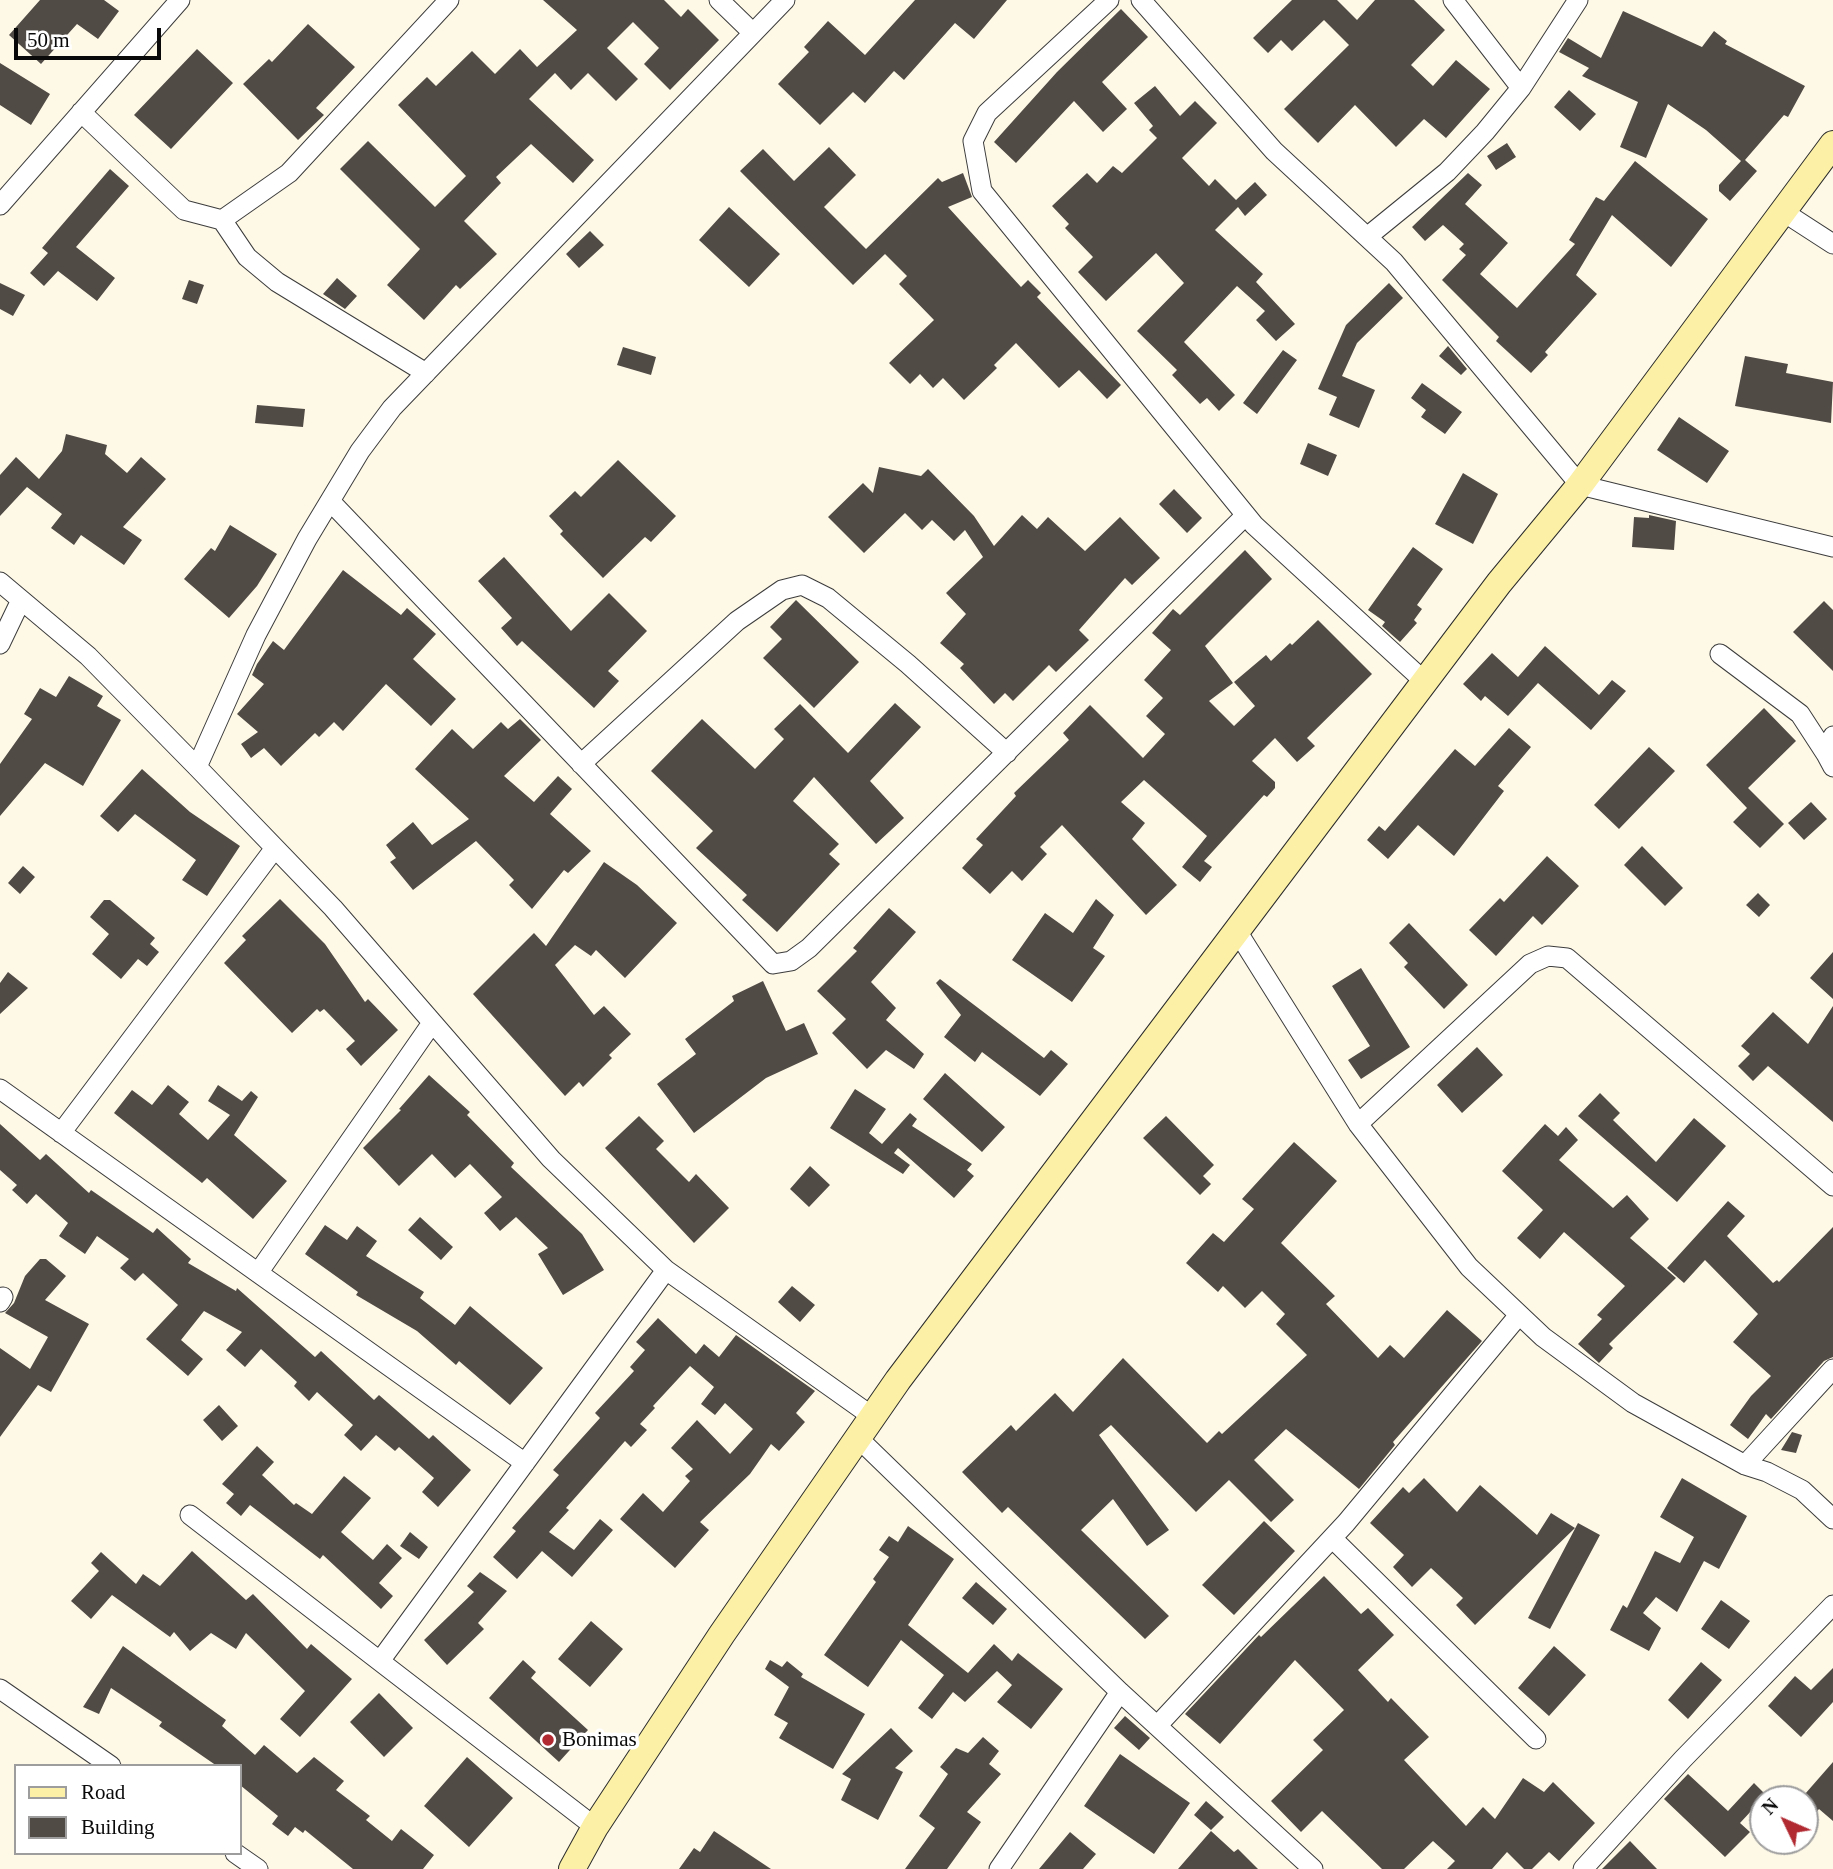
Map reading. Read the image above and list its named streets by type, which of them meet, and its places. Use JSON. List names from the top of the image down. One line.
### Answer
{"places":["Bonimas"],"legend":["Road","Building"],"scale_bar":"50 m","north":"top left"}
